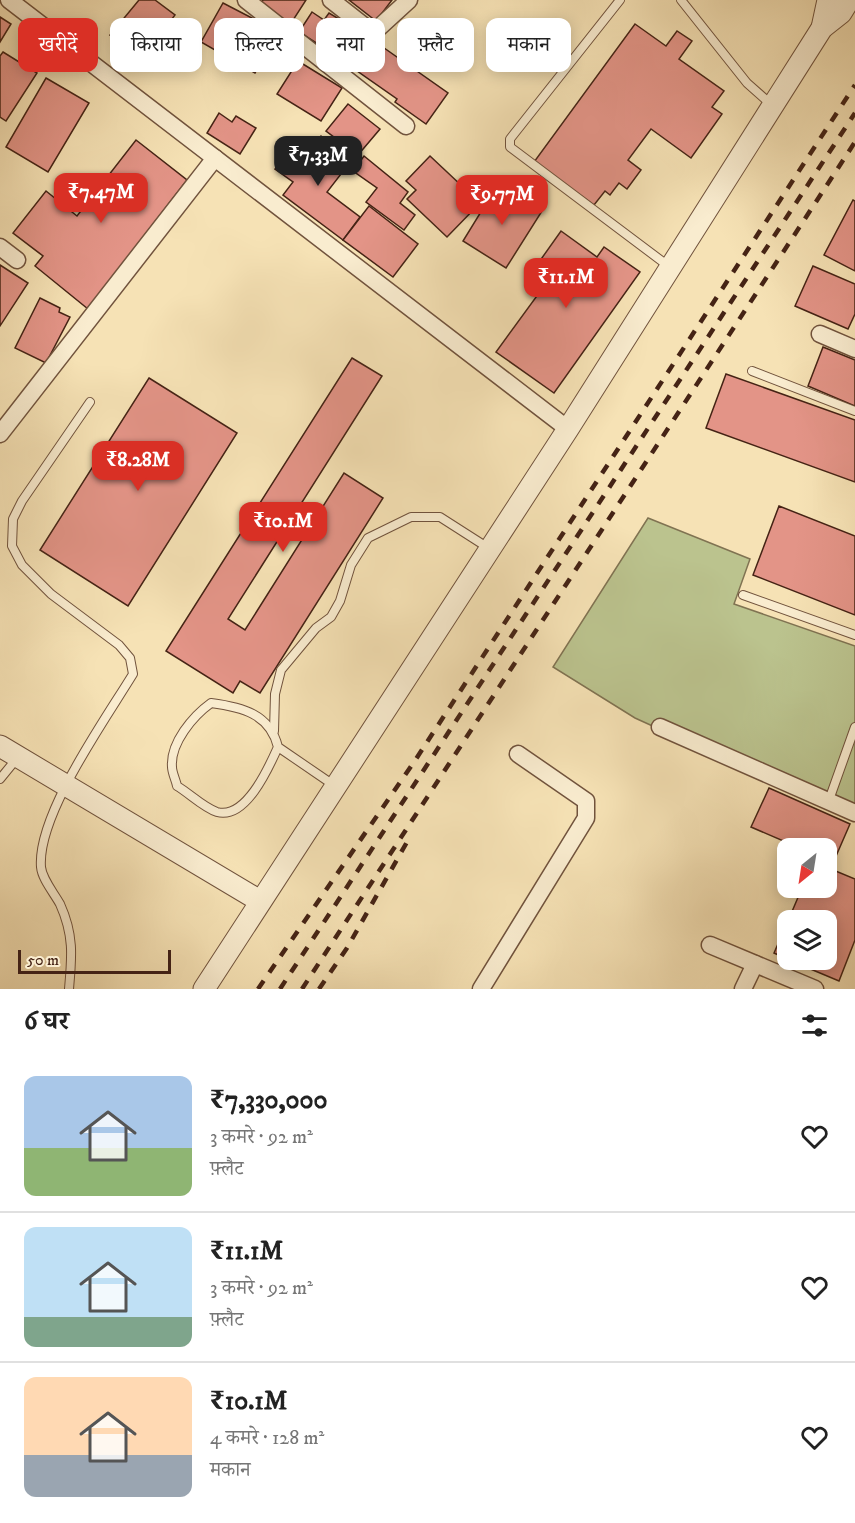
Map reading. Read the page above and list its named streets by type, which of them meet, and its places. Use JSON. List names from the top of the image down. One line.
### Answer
{"scale_bar":"50 m","north":"bottom left","page":{"chip":["खरीदें","किराया","फ़िल्टर","नया","फ़्लैट","मकान"],"price":["₹7.33M","₹7.47M","₹9.77M","₹11.1M","₹8.28M","₹10.1M"],"scale":"50 m","heading":"6 घर","list":[{"name":"₹7,330,000","note":"3 कमरे · 92 m² · फ़्लैट"},{"name":"₹11.1M","note":"3 कमरे · 92 m² · फ़्लैट"},{"name":"₹10.1M","note":"4 कमरे · 128 m² · मकान"}]}}
